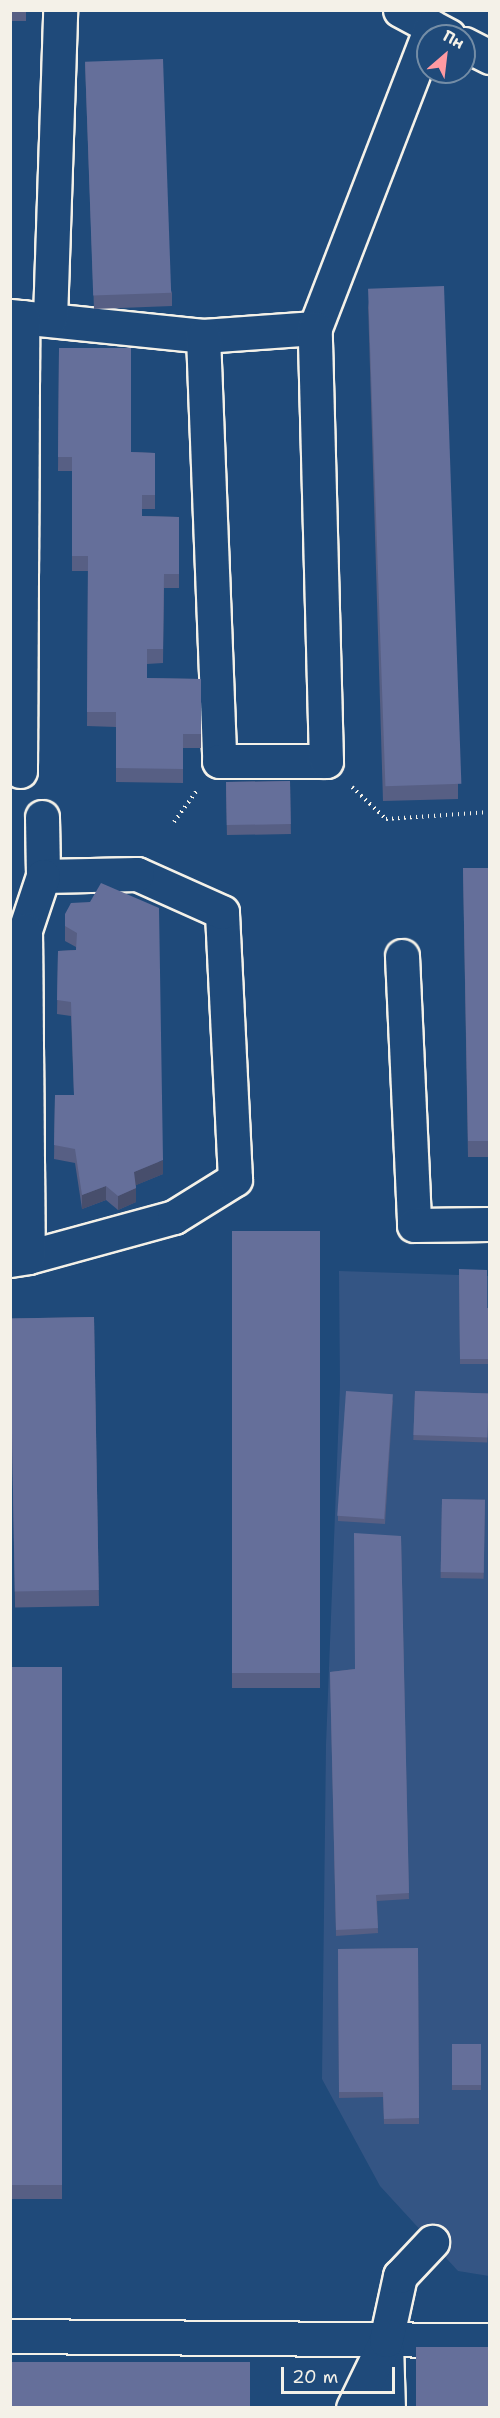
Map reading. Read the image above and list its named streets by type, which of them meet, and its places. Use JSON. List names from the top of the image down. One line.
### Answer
{"scale_bar":"20 m","north":"top right"}
